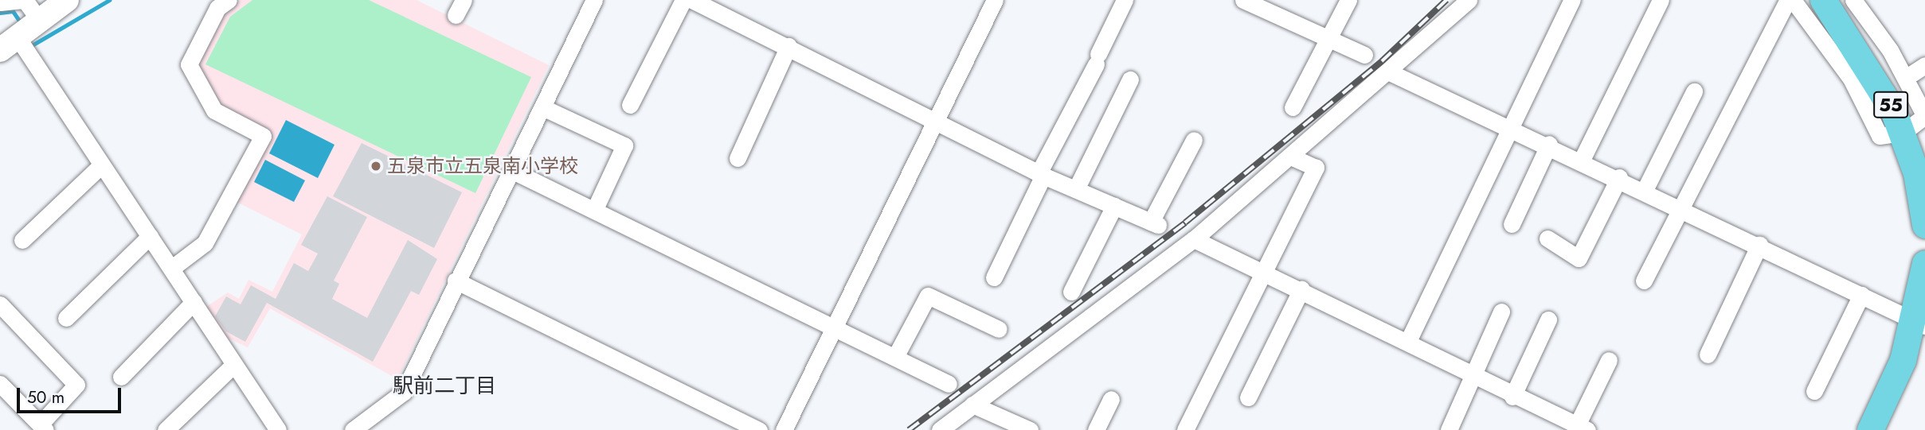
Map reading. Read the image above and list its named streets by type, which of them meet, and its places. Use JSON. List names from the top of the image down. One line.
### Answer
{"streets":{"main road":["55"]},"districts":["駅前二丁目"],"places":["五泉市立五泉南小学校"],"scale_bar":"50 m"}
